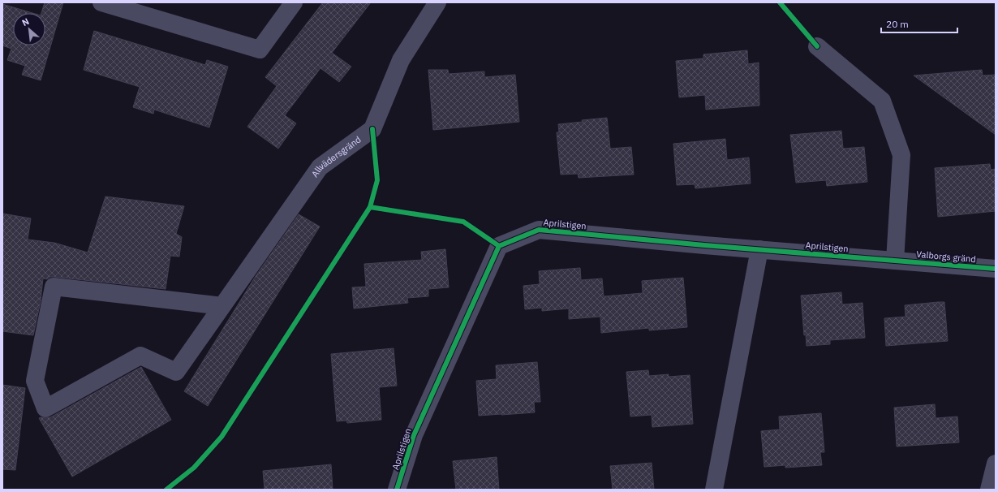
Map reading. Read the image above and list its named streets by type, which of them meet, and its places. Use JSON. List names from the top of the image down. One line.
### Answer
{"streets":{"street":["Allvädersgränd","Aprilstigen","Valborgs gränd"]},"crossings":[["Aprilstigen","Valborgs gränd"]],"scale_bar":"20 m","north":"top left"}
